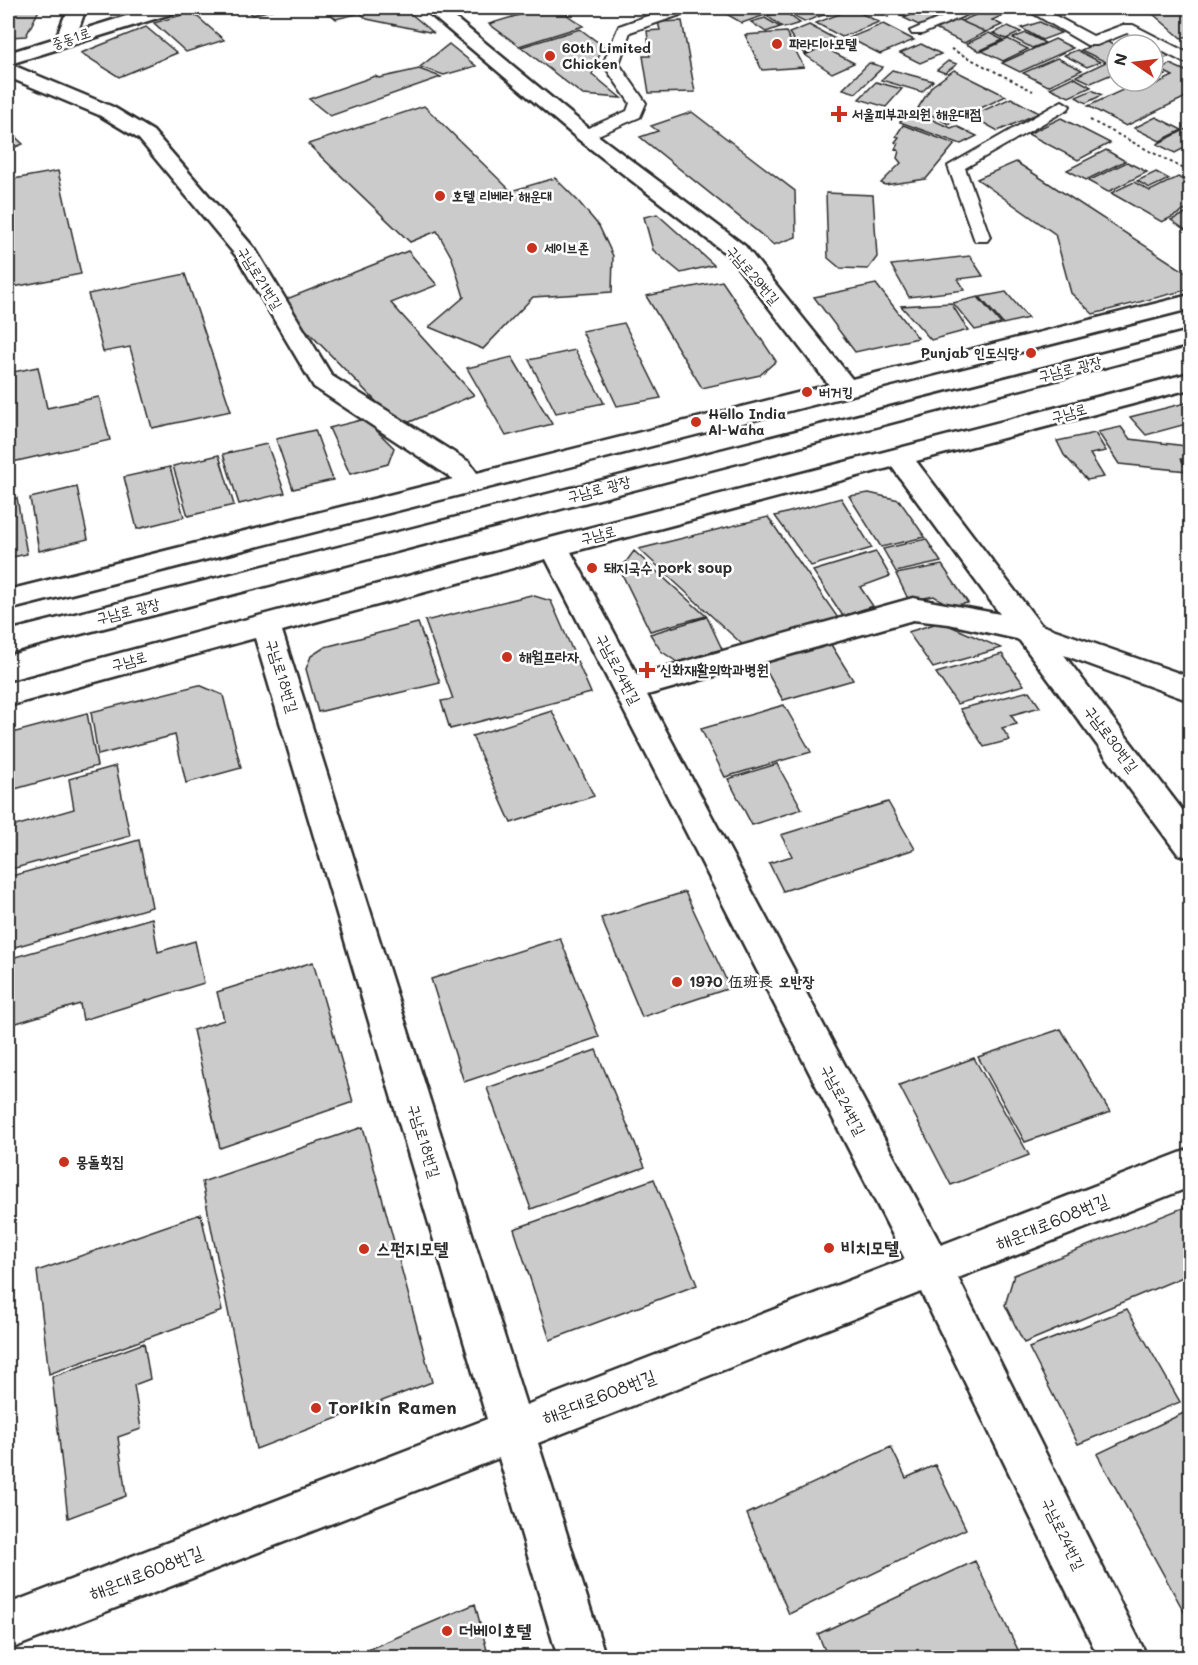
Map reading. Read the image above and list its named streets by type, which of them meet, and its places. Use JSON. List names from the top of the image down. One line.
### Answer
{"streets":{"street":["중동1로","구남로29번길","구남로21번길","구남로 광장","구남로","구남로24번길","구남로18번길","구남로30번길","해운대로608번길"]},"crossings":[["구남로","구남로24번길"],["구남로","구남로18번길"],["구남로","구남로30번길"],["구남로24번길","해운대로608번길"],["구남로18번길","해운대로608번길"]],"places":{"other":["파라디아모텔","60th Limited Chicken","호텔 리베라 해운대","세이브존","Punjab 인도식당","버거킹","Hello India Al-Waha","돼지국수 pork soup","해월프라자","1970 伍班長 오반장","몽돌횟집","비치모텔","스펀지모텔","Torikin Ramen","더베이호텔"],"health":["서울피부과의원 해운대점","신화재활의학과병원"]},"north":"left"}
